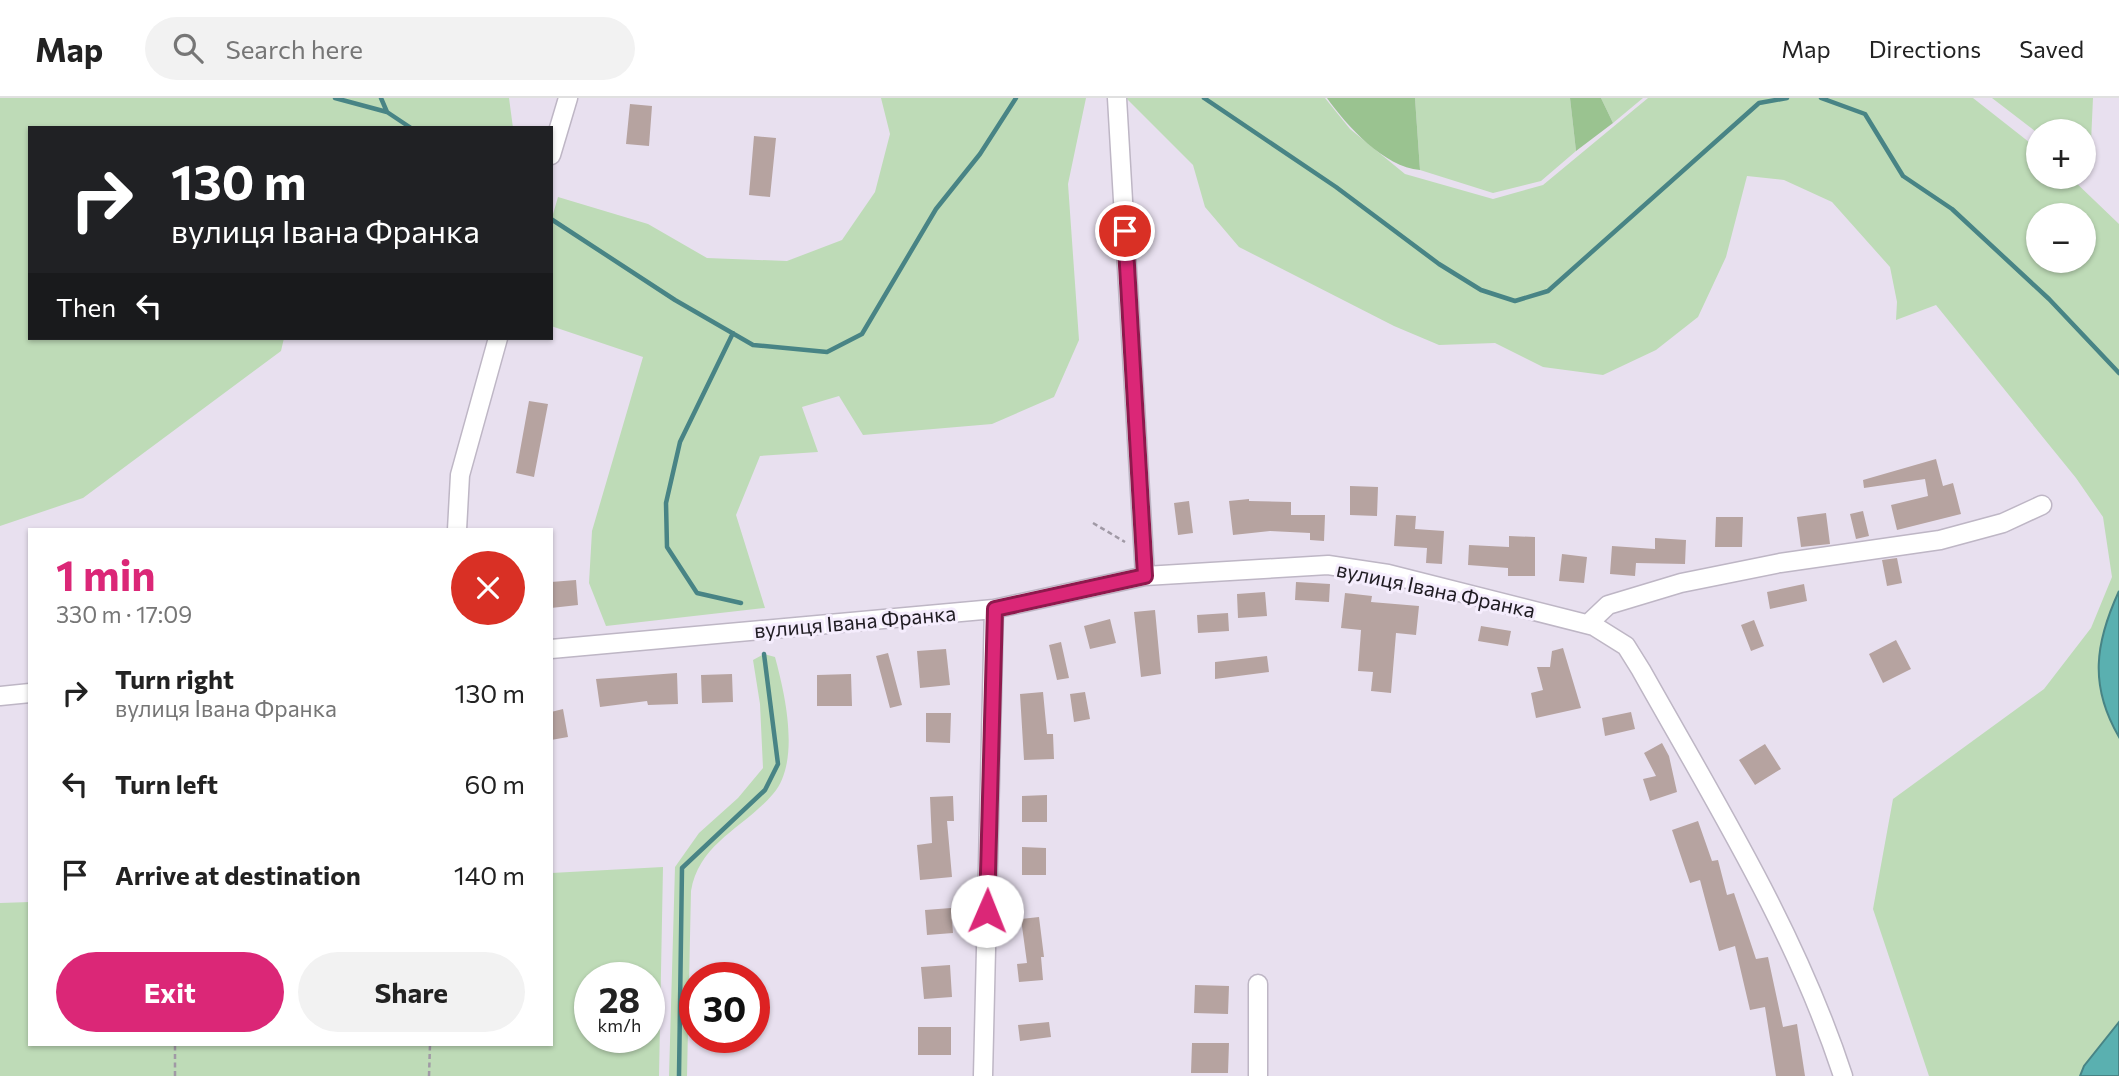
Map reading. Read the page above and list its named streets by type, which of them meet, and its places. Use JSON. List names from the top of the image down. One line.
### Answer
{"streets":{"street":["вулиця Івана Франка"]},"page":{"header":"Map","search":"Search here","nav":["Map","Directions","Saved"],"map_buttons":["+","−"],"turn":["130 m","вулиця Івана Франка"],"then":"Then","heading":["1 min","330 m · 17:09"],"list":[{"name":"Turn right","note":"вулиця Івана Франка","value":"130 m"},{"name":"Turn left","value":"60 m"},{"name":"Arrive at destination","value":"140 m"}],"buttons":["Exit","Share"],"speed":"28 km/h","limit":"30"}}
